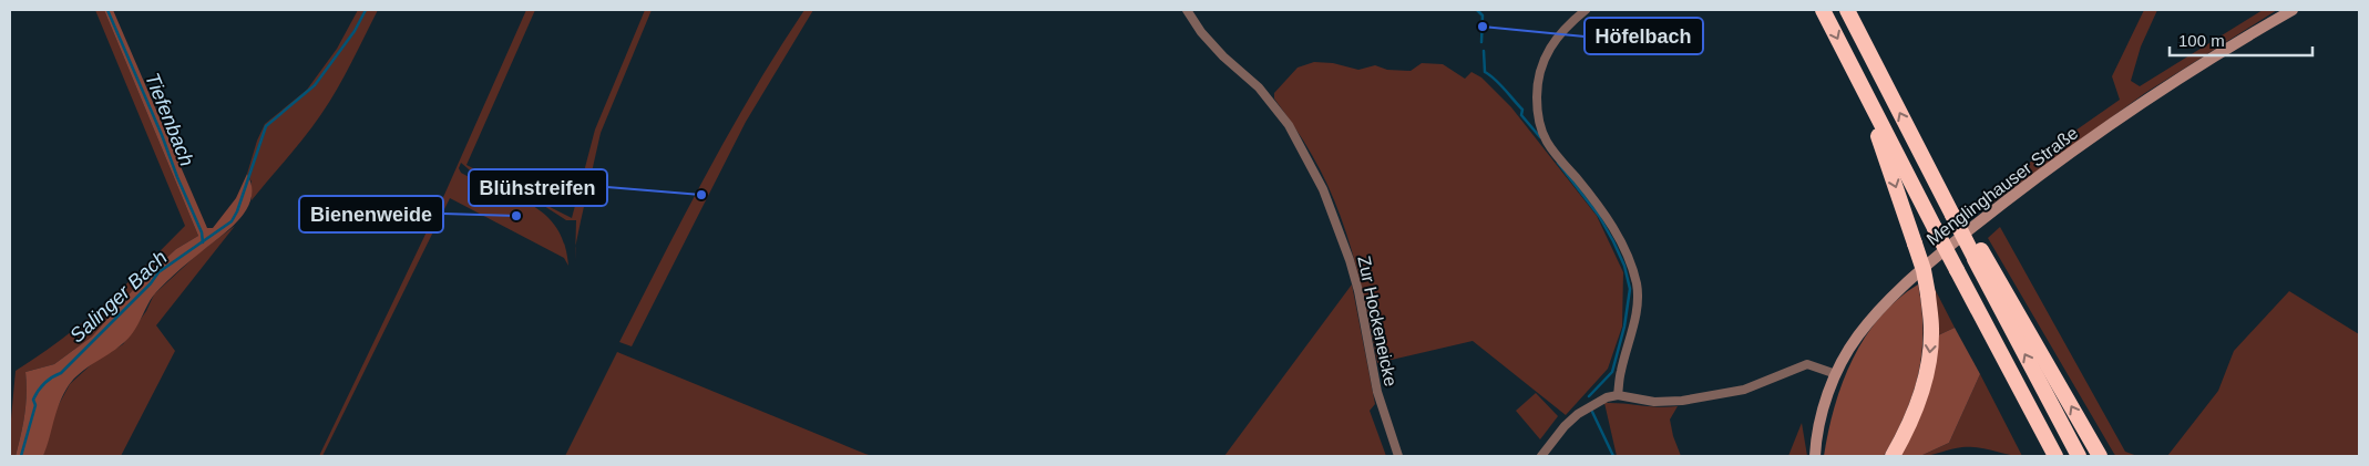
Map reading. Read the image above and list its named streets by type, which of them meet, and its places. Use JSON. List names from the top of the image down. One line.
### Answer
{"streets":{"street":["Menglinghauser Straße","Zur Hockeneicke"]},"water":["Tiefenbach","Salinger Bach"],"places":["Höfelbach","Blühstreifen","Bienenweide"],"scale_bar":"100 m"}
